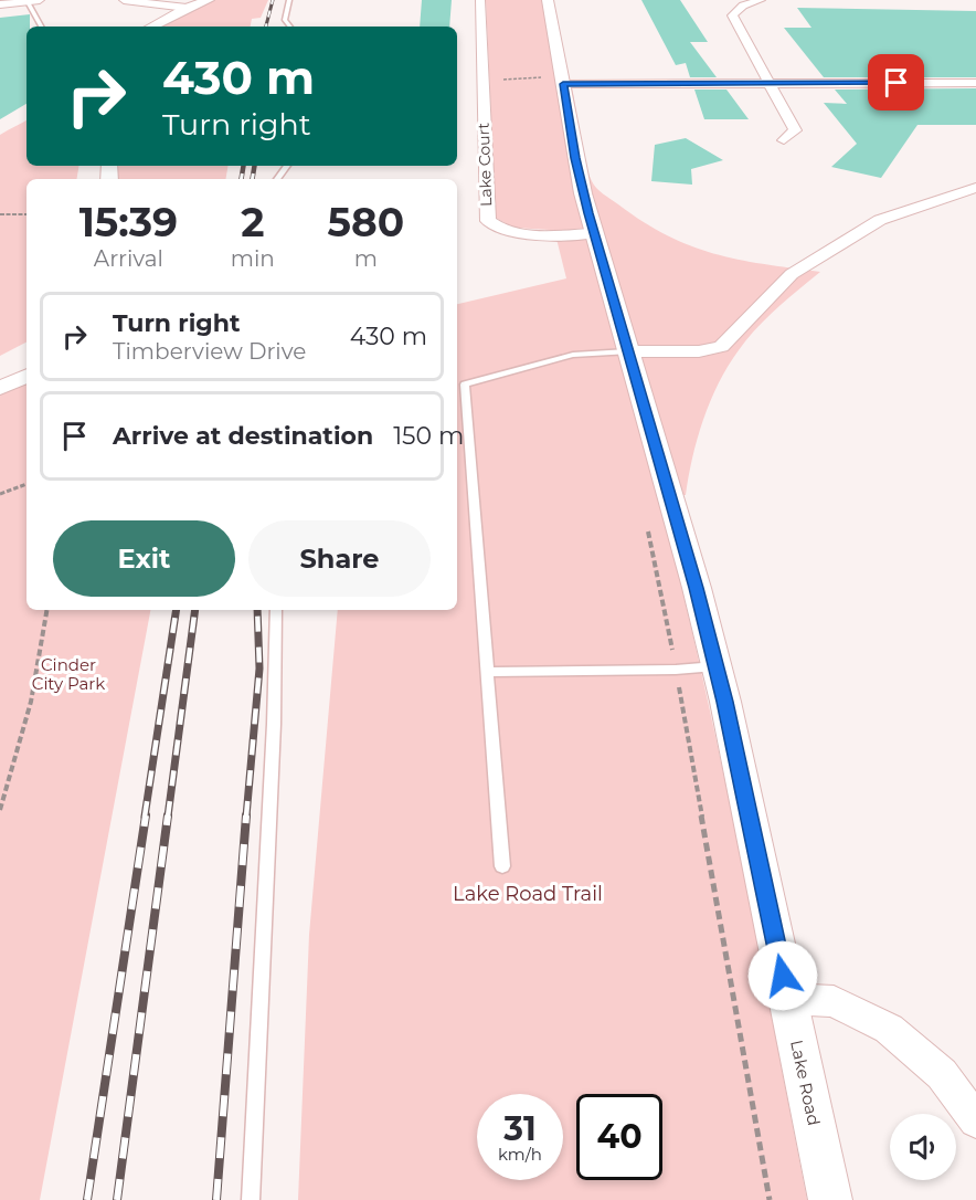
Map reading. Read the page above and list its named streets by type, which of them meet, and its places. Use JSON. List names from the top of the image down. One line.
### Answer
{"streets":{"street":["Lake Court","Lake Road"]},"crossings":[["Lake Court","Lake Road"]],"parks":["Cinder City Park","Lake Road Trail"],"page":{"turn":["430 m","Turn right"],"eta":["15:39","Arrival","2","min","580","m"],"list":[{"name":"Turn right","note":"Timberview Drive","value":"430 m"},{"name":"Arrive at destination","value":"150 m"}],"buttons":["Exit","Share"],"speed":"31 km/h","limit":"40"}}
